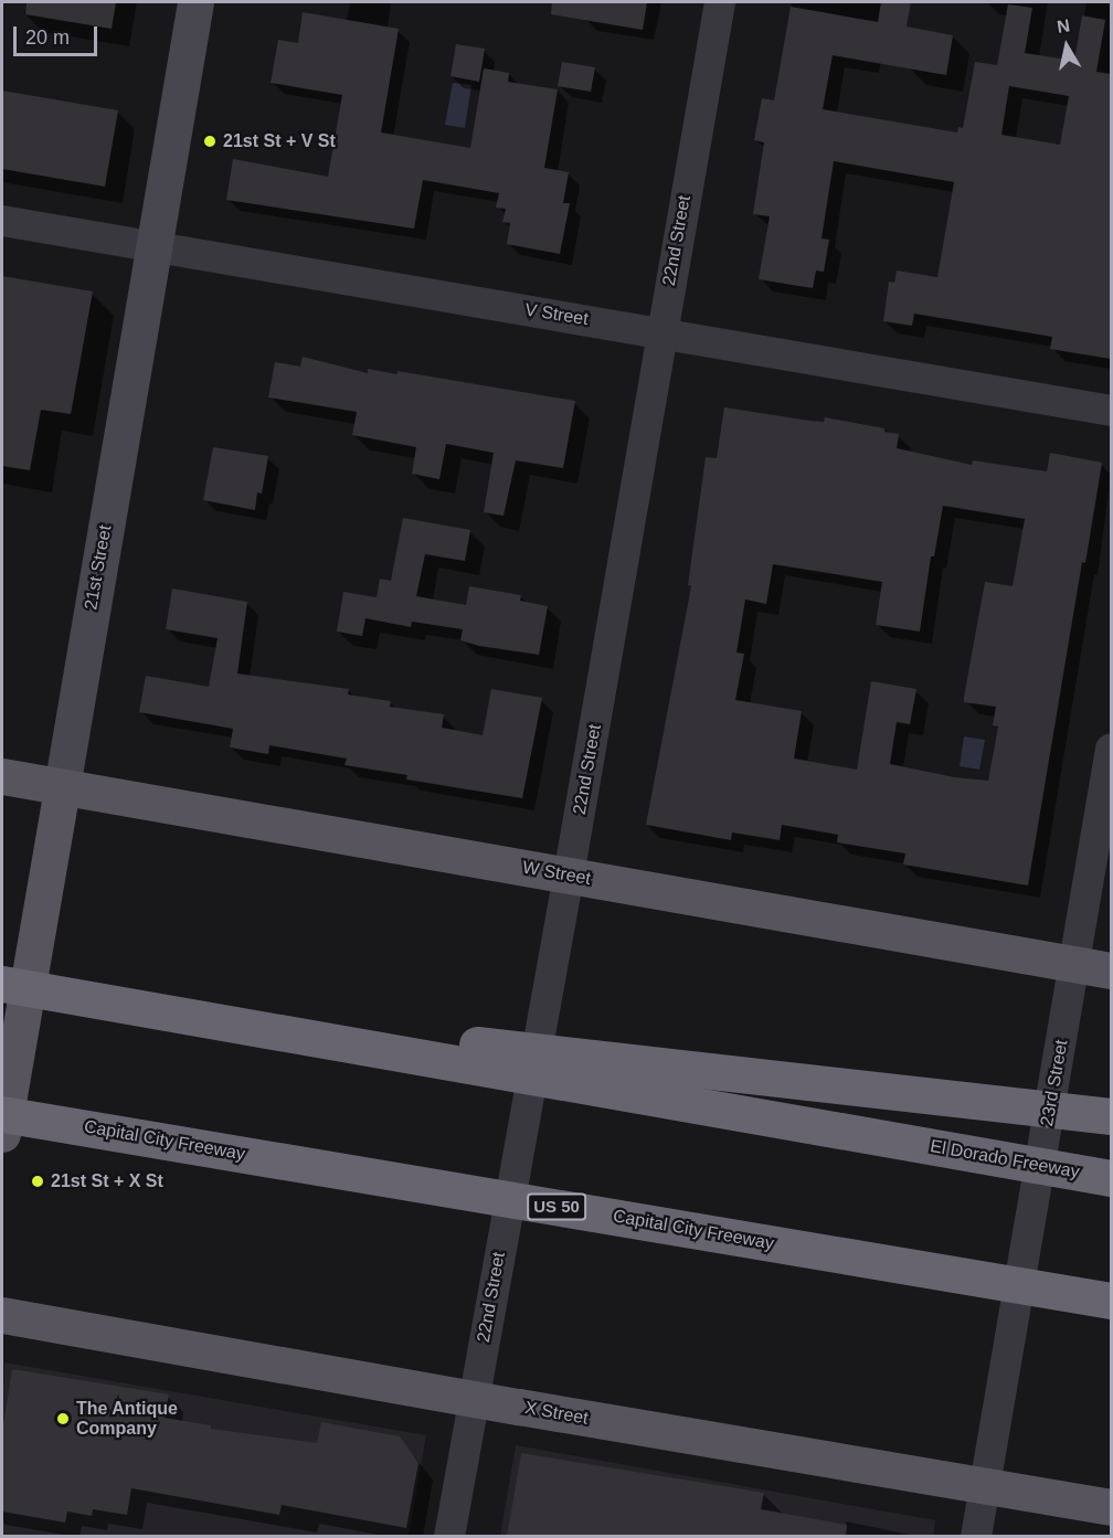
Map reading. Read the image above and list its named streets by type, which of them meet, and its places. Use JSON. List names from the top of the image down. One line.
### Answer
{"streets":{"highway":["Capital City Freeway","El Dorado Freeway","US 50"],"main road":["21st Street","W Street","X Street"],"street":["22nd Street","V Street","23rd Street"]},"crossings":[["22nd Street","V Street"],["22nd Street","W Street"],["22nd Street","X Street"],["V Street","21st Street"],["21st Street","W Street"],["W Street","23rd Street"],["23rd Street","X Street"]],"places":["21st St + V St","21st St + X St","The Antique Company"],"scale_bar":"20 m","north":"top"}
